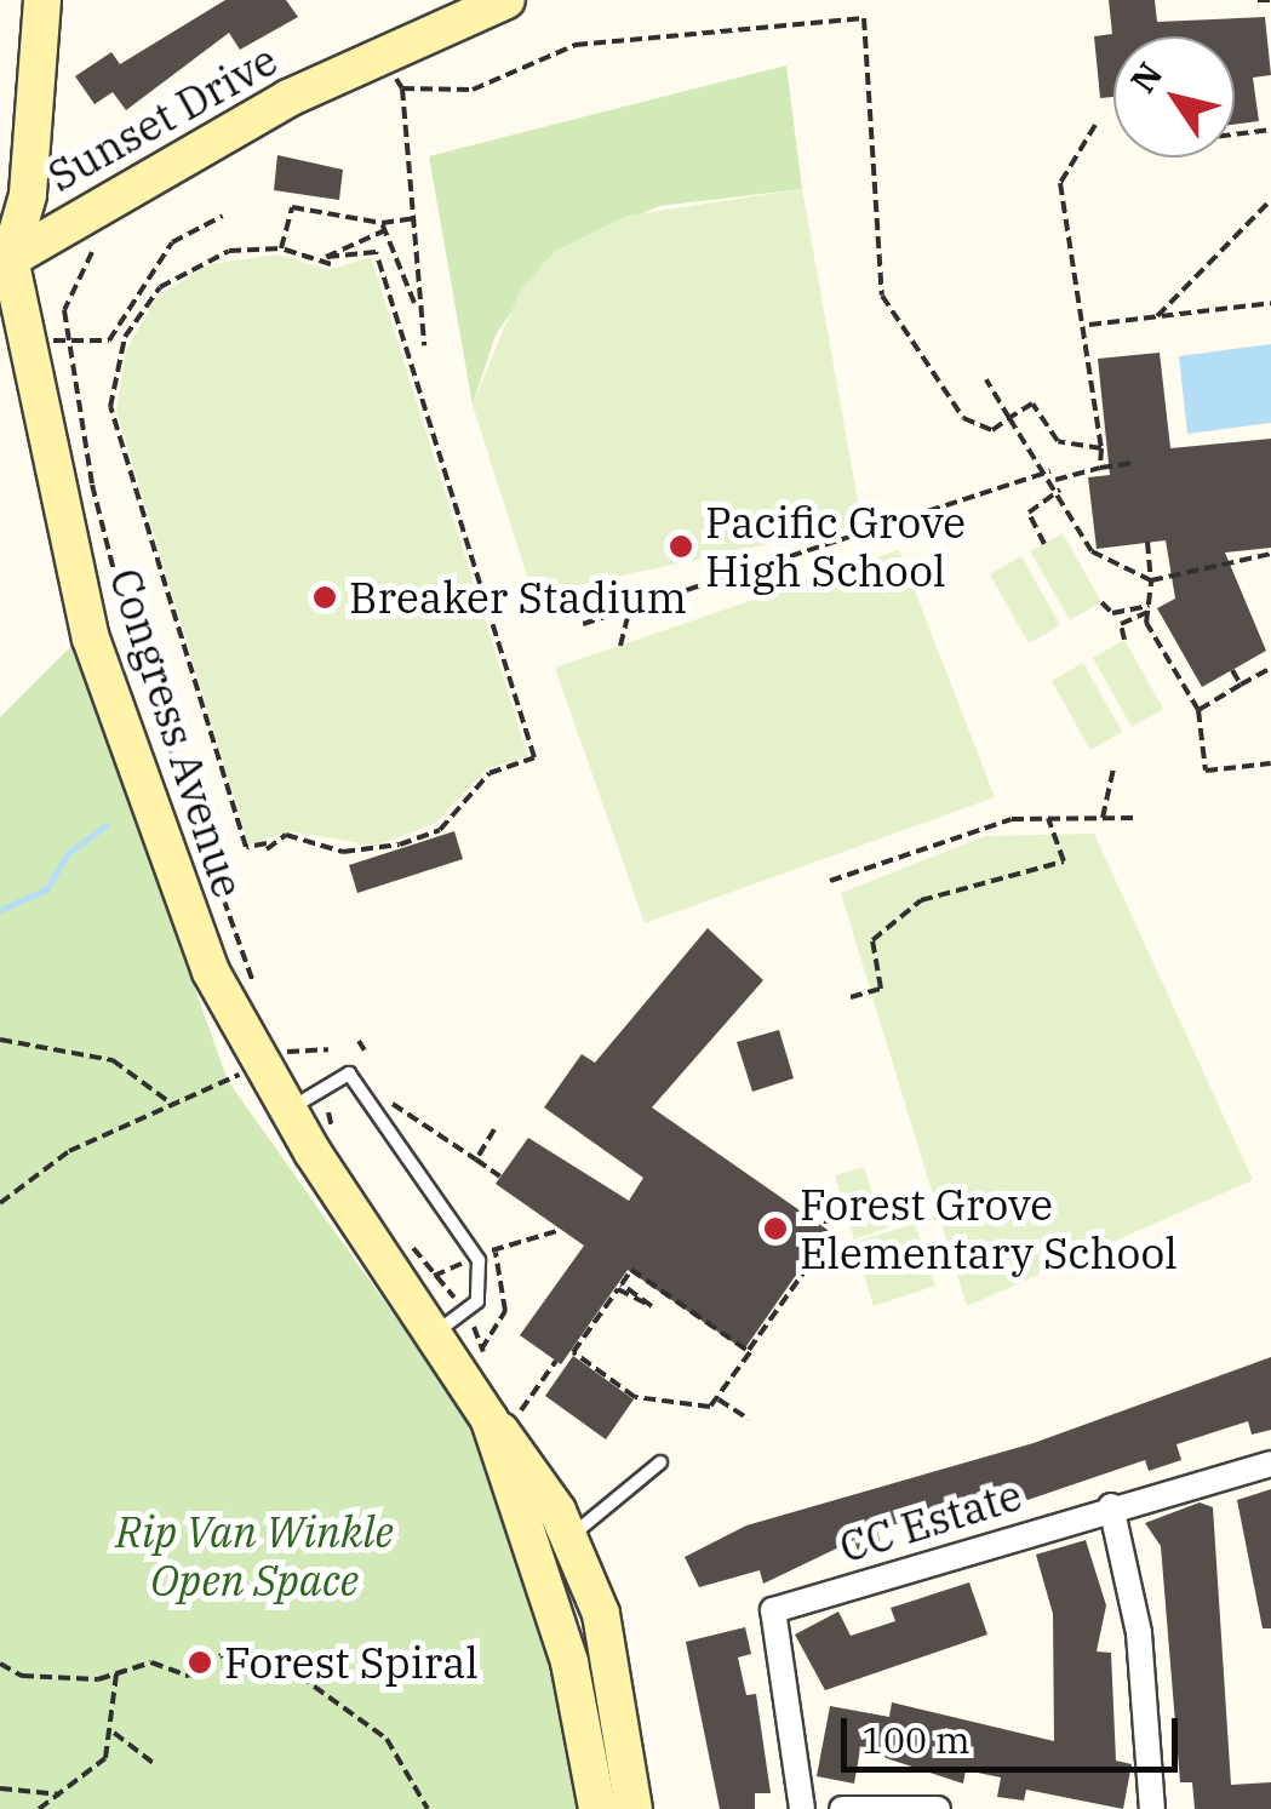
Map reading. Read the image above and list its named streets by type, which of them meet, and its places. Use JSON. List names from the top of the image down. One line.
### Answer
{"streets":{"street":["Sunset Drive","Congress Avenue","CC Estate"]},"crossings":[["Sunset Drive","Congress Avenue"]],"parks":["Rip Van Winkle Open Space"],"places":["Pacific Grove High School","Breaker Stadium","Forest Grove Elementary School","Forest Spiral"],"scale_bar":"100 m","north":"top left"}
